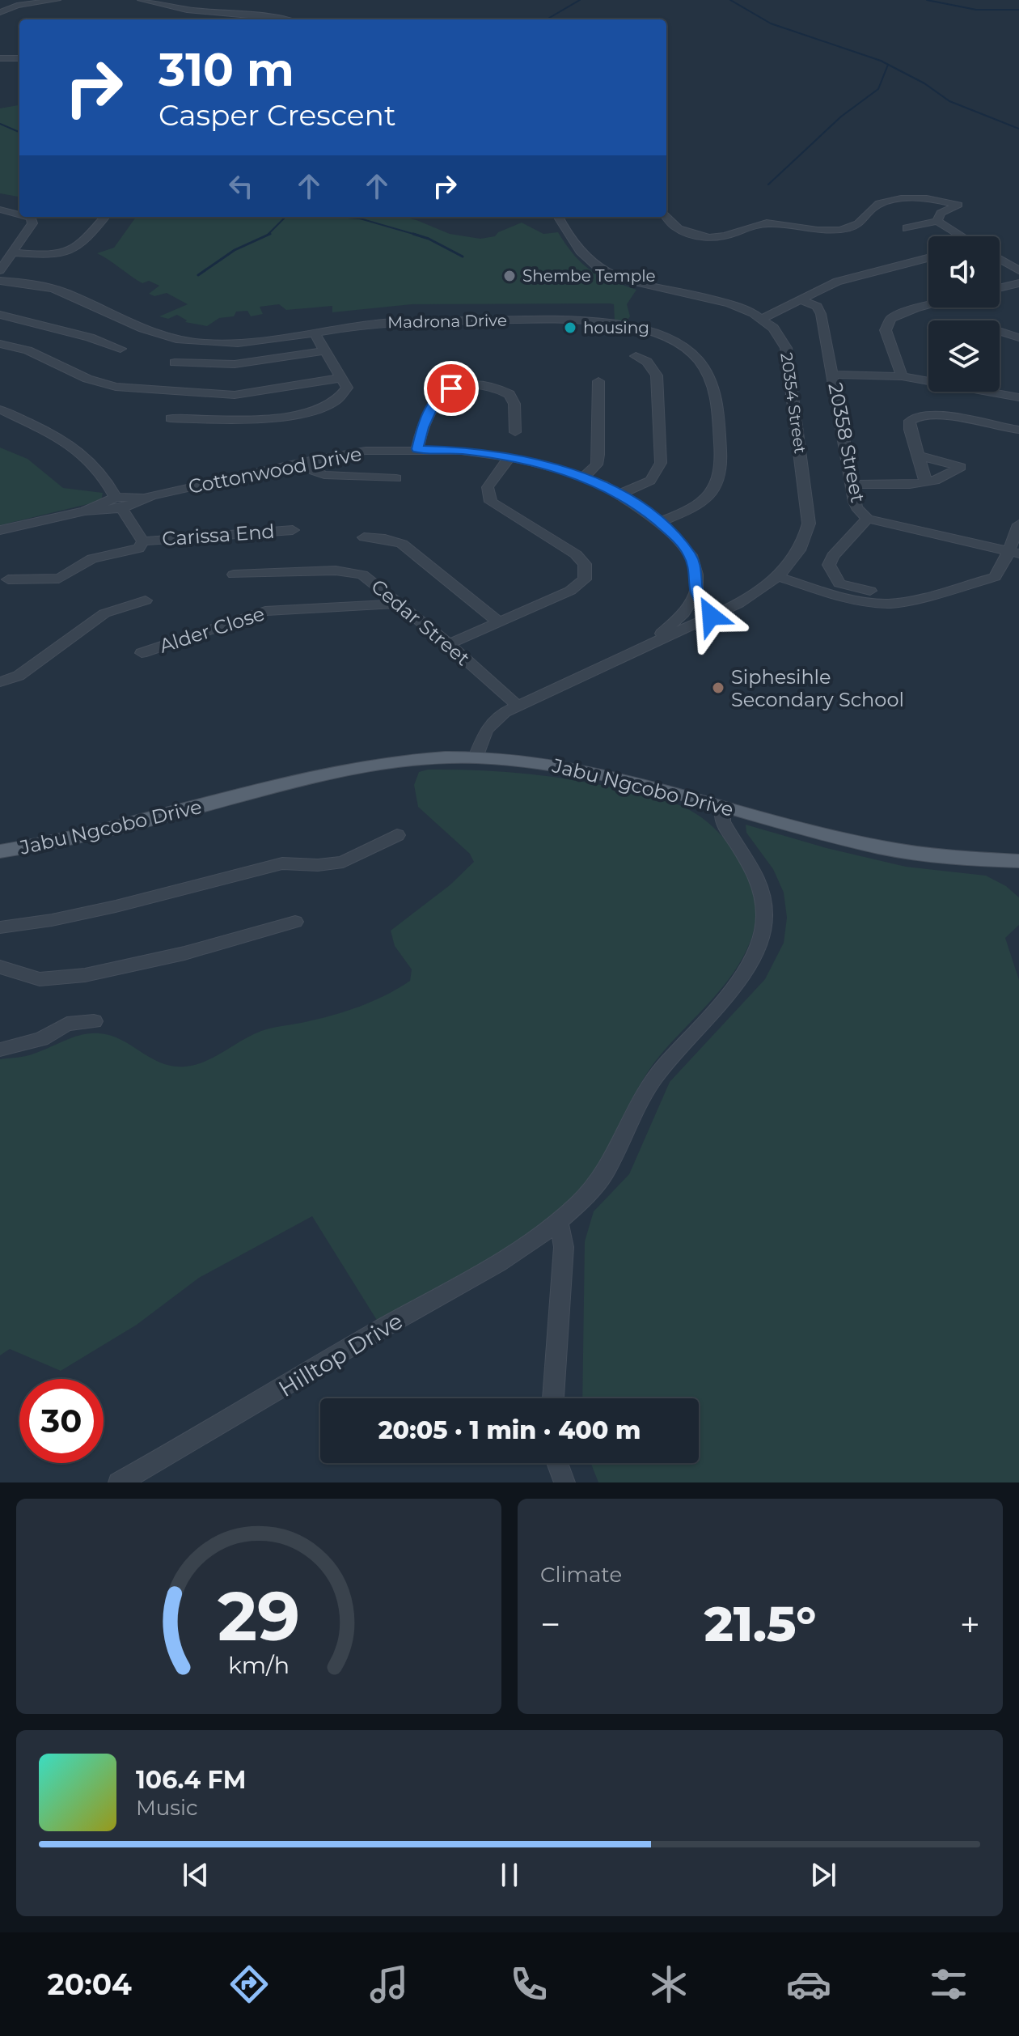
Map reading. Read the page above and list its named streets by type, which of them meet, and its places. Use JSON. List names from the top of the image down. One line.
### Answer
{"streets":{"main road":["Jabu Ngcobo Drive"],"street":["Madrona Drive","20354 Street","20358 Street","Cottonwood Drive","Carissa End","Cedar Street","Alder Close","Hilltop Drive"]},"crossings":[["Madrona Drive","Cottonwood Drive"],["20354 Street","Cottonwood Drive"],["Cedar Street","Alder Close"],["Jabu Ngcobo Drive","Hilltop Drive"]],"places":["Shembe Temple","housing","Siphesihle Secondary School"],"page":{"turn":["310 m","Casper Crescent"],"limit":"30","trip":"20:05 · 1 min · 400 m","tile":"Climate","heat":["−","21.5°","+"],"song":["106.4 FM","Music"],"tabs":"20:04","gauge":["29","km/h"]}}
